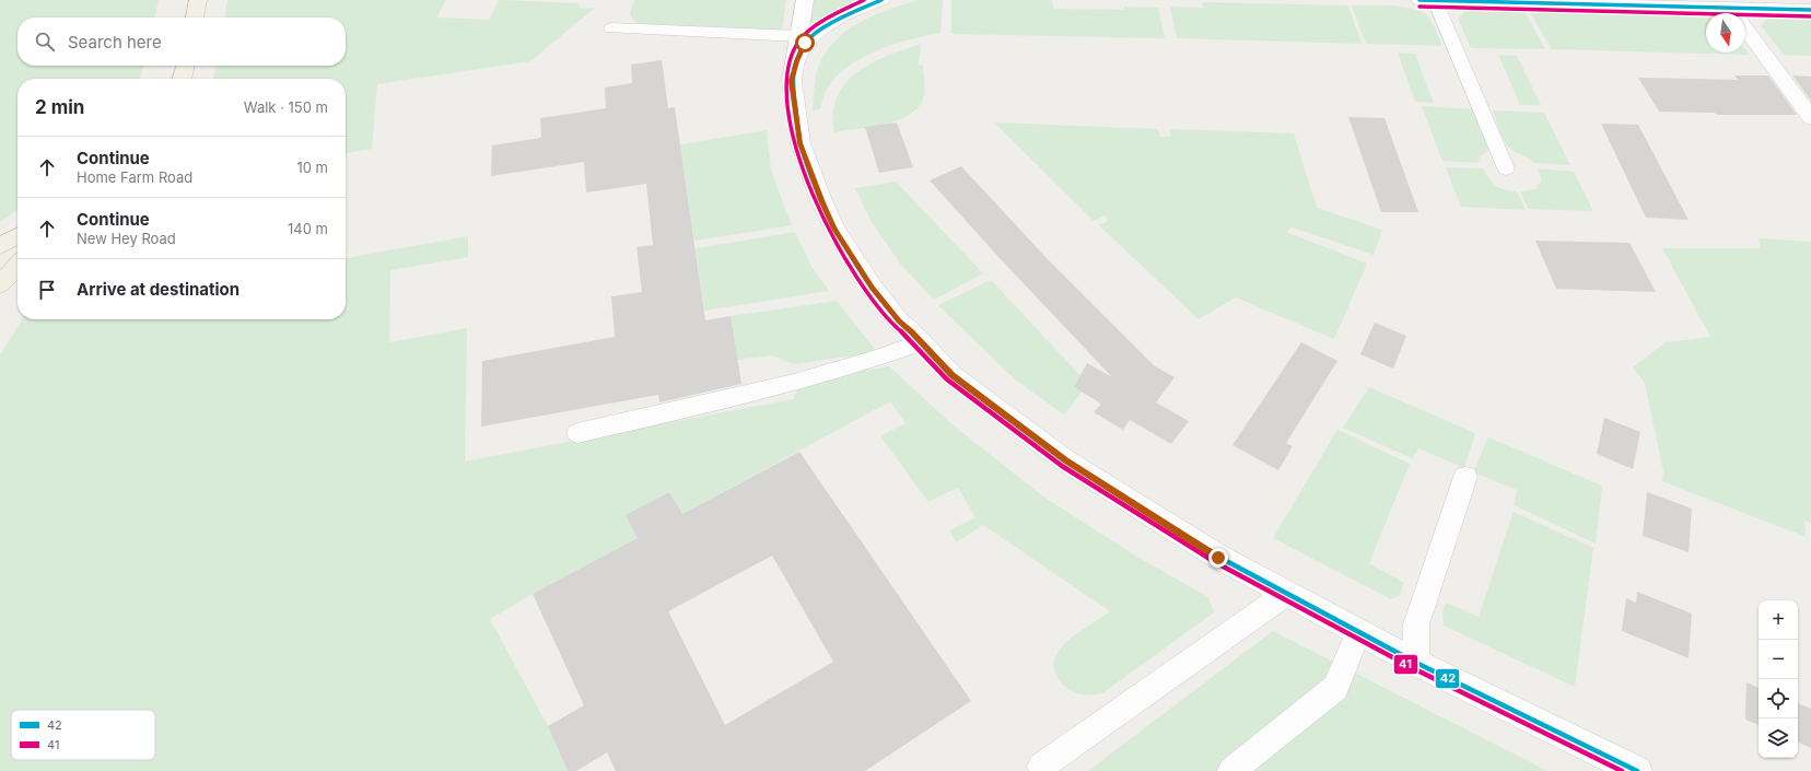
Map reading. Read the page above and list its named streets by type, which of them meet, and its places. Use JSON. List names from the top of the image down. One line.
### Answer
{"lines":["transit line 42","transit line 41"],"legend":["42","41"],"north":"bottom","page":{"search":"Search here","heading":["2 min","Walk · 150 m"],"list":[["Continue","Home Farm Road","10 m"],["Continue","New Hey Road","140 m"],"Arrive at destination"],"map_buttons":["+","−"]}}
